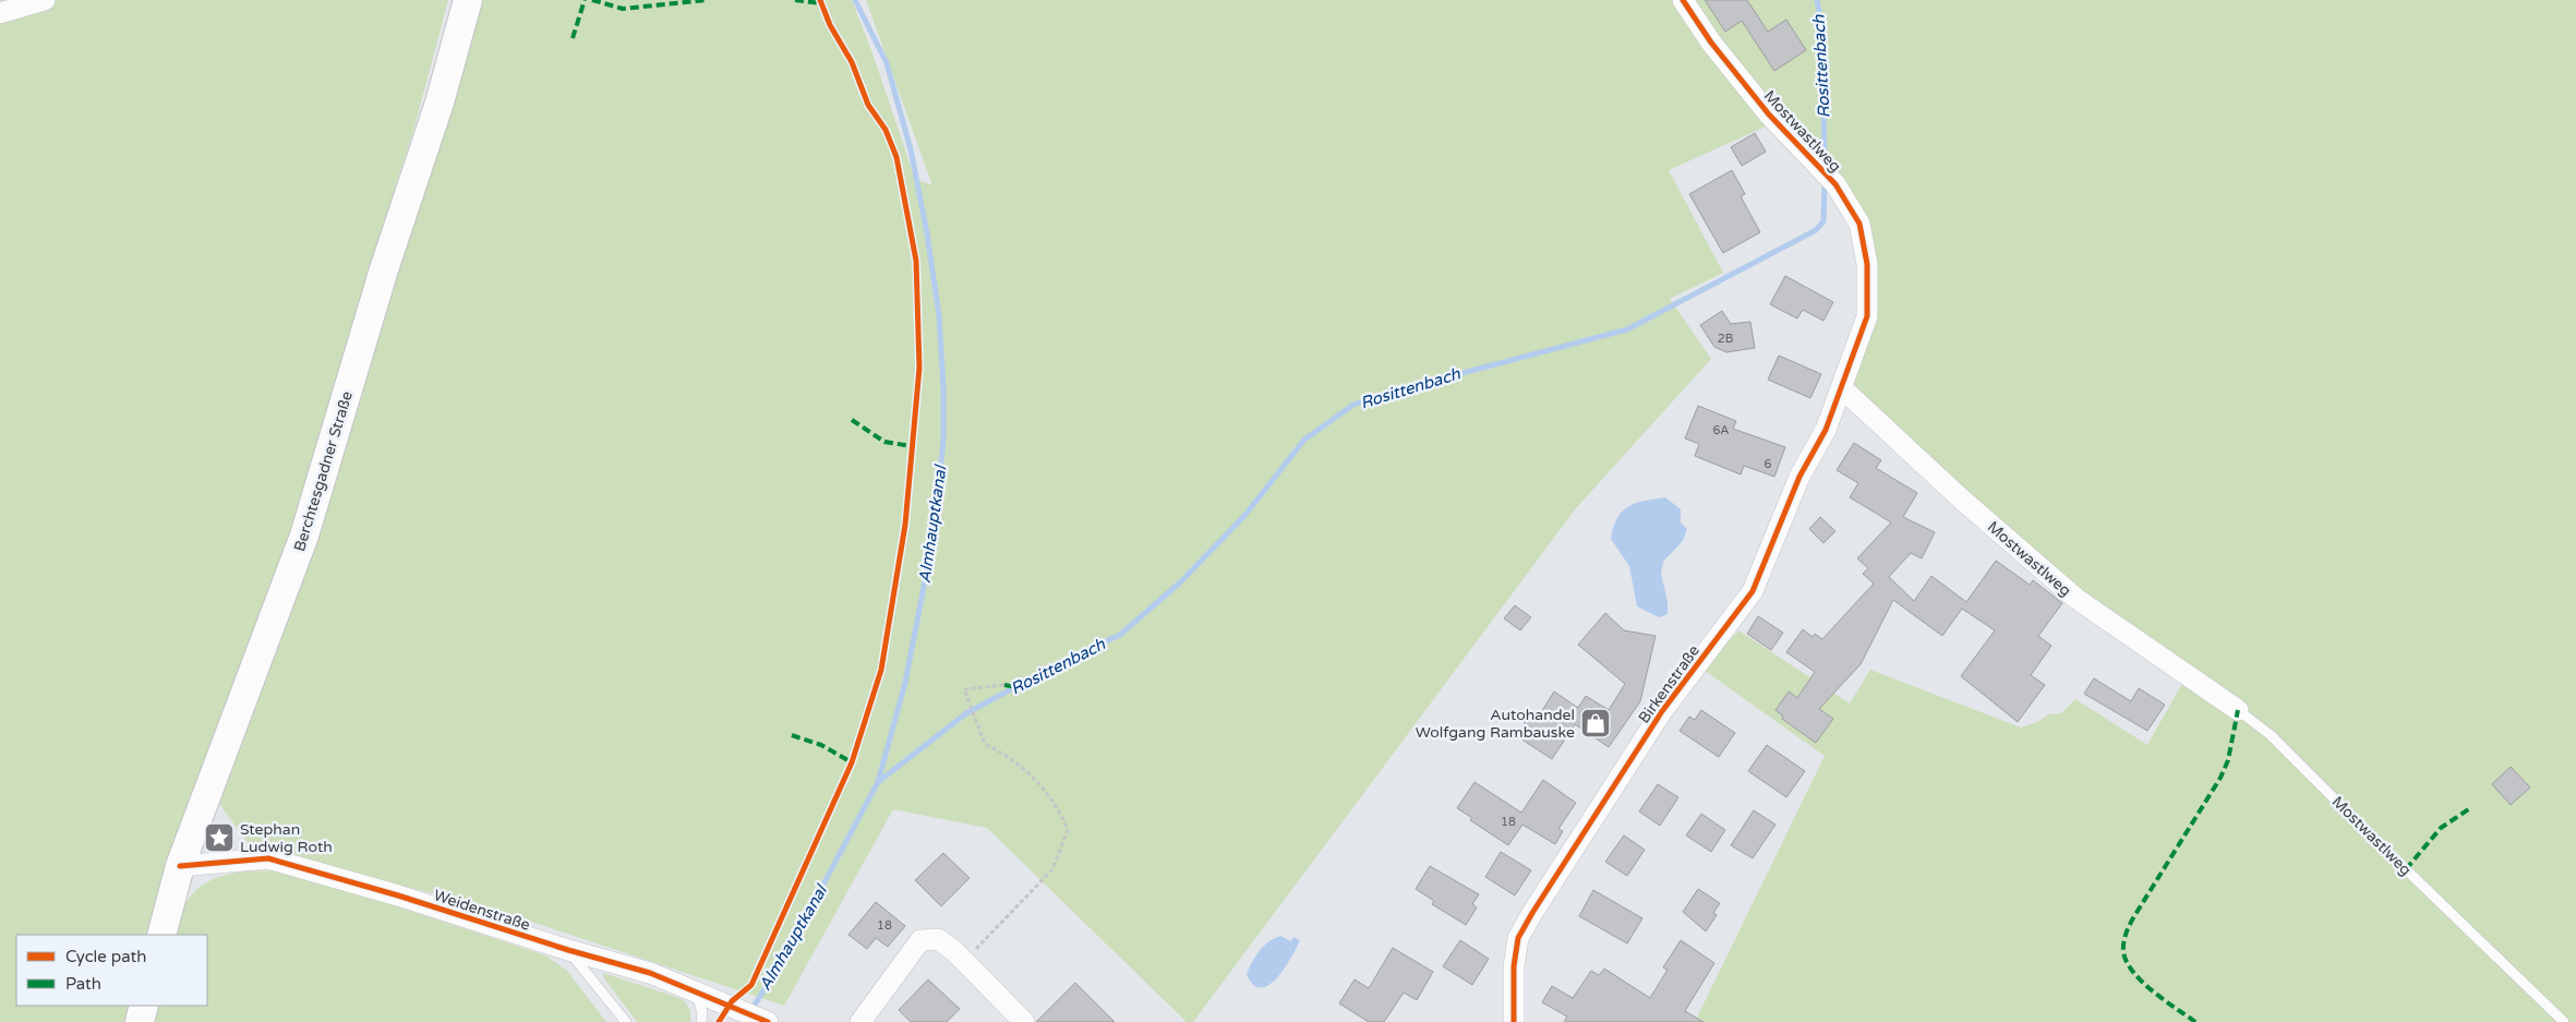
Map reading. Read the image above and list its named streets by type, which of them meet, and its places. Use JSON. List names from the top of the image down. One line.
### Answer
{"streets":{"main road":["Berchtesgadner Straße"],"street":["Mostwastlweg","Birkenstraße","Weidenstraße"]},"crossings":[["Mostwastlweg","Birkenstraße"],["Berchtesgadner Straße","Weidenstraße"]],"water":["Rosittenbach","Almhauptkanal"],"places":{"shop":["Autohandel Wolfgang Rambauske"],"place":["Stephan Ludwig Roth"]},"house_numbers":["2B","6A","6","18","18"],"legend":["Cycle path","Path"]}
